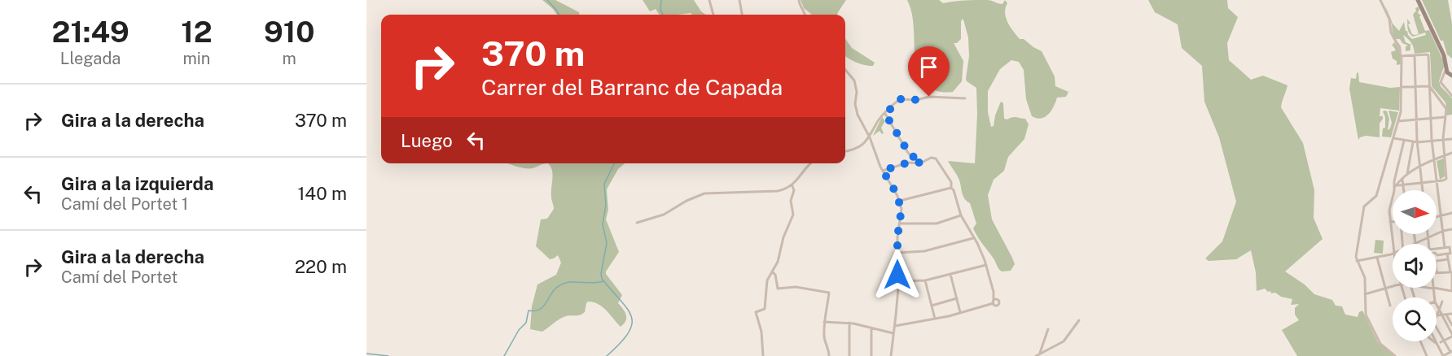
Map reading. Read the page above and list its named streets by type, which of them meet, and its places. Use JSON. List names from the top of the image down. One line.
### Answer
{"north":"right","page":{"eta":["21:49","Llegada","12","min","910","m"],"turn":["370 m","Carrer del Barranc de Capada"],"list":[{"name":"Gira a la derecha","value":"370 m"},{"name":"Gira a la izquierda","note":"Camí del Portet 1","value":"140 m"},{"name":"Gira a la derecha","note":"Camí del Portet","value":"220 m"}],"then":"Luego"}}
